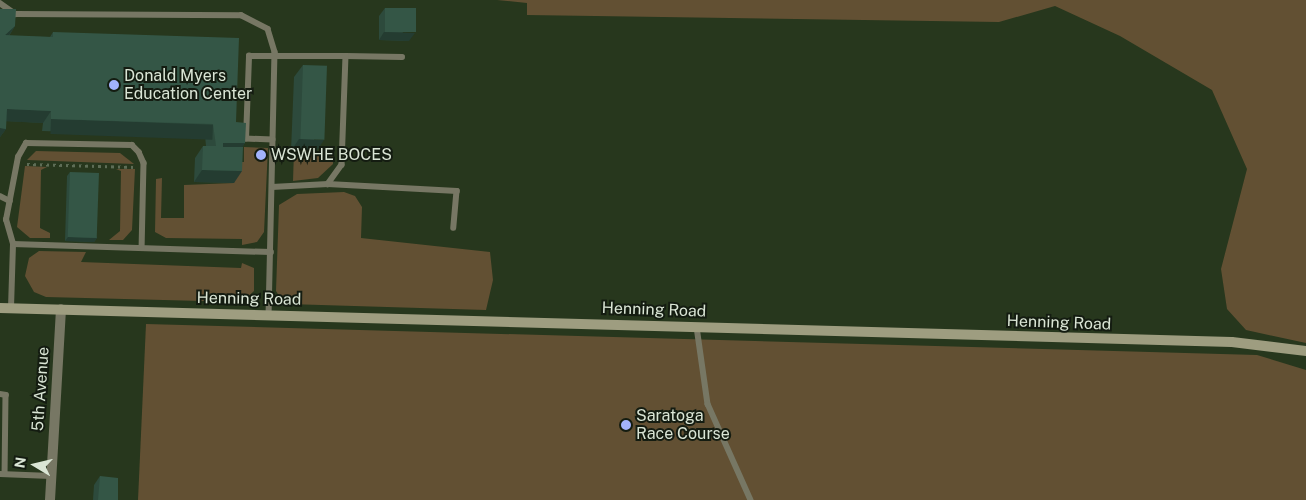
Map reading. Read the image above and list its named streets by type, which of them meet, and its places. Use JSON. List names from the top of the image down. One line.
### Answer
{"streets":{"street":["Henning Road","5th Avenue"]},"crossings":[["Henning Road","5th Avenue"]],"places":["Donald Myers Education Center","WSWHE BOCES","Saratoga Race Course"],"north":"left"}
